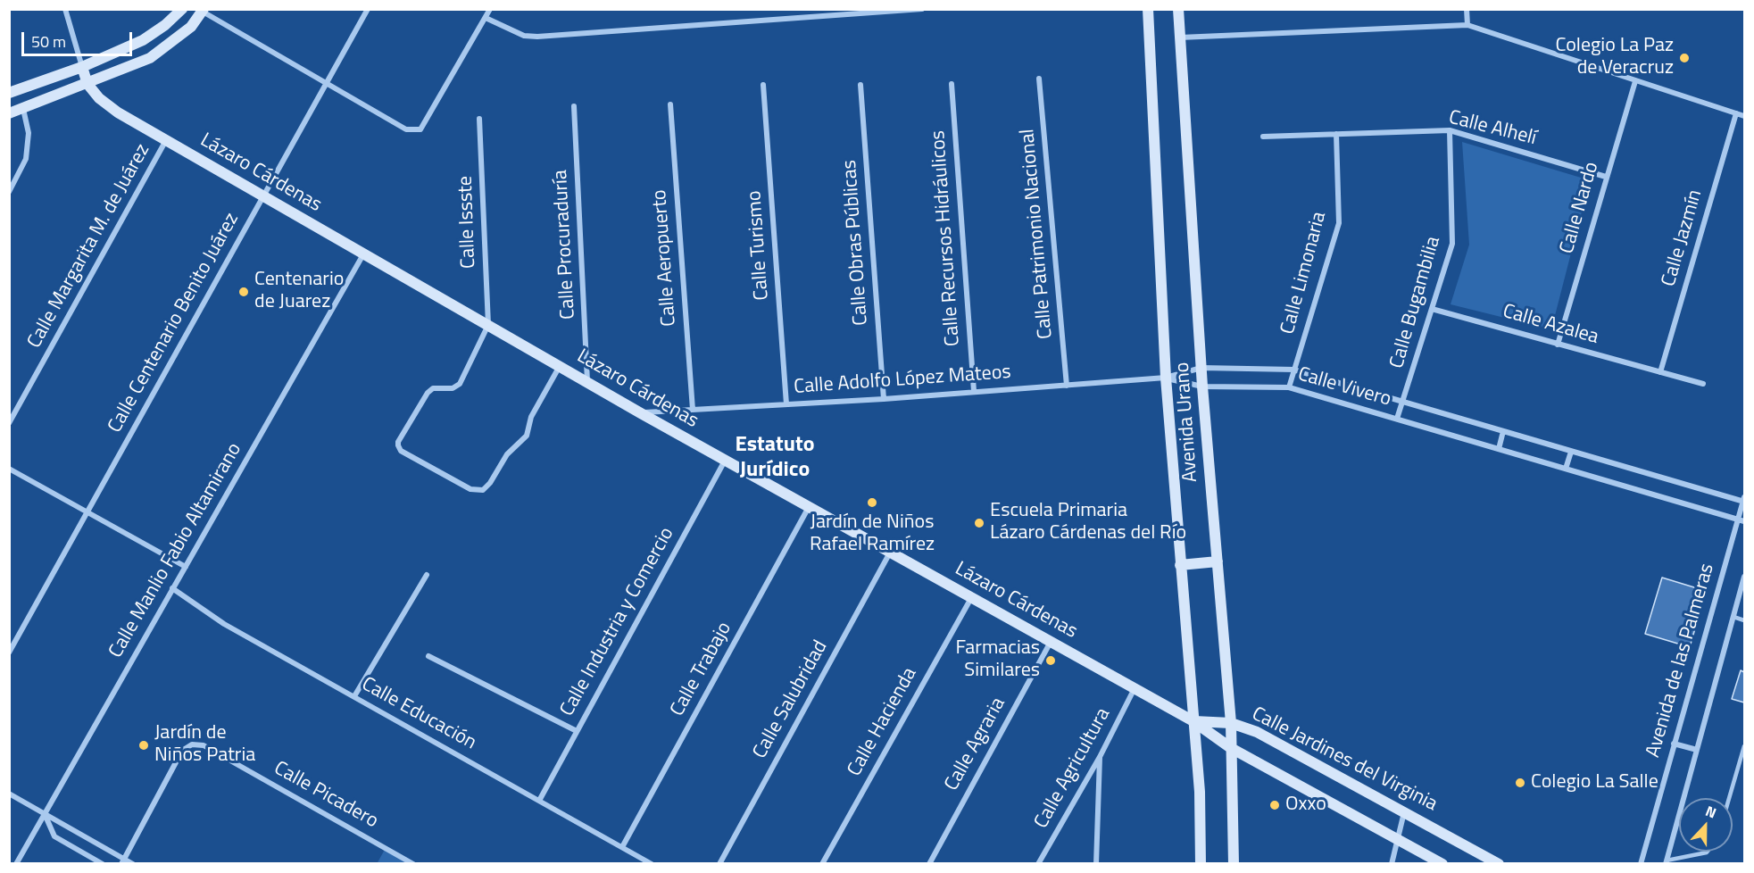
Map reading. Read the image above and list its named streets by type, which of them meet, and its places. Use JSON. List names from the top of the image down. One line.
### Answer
{"streets":{"street":["Calle Alhelí","Lázaro Cárdenas","Calle Nardo","Calle Issste","Calle Patrimonio Nacional","Calle Recursos Hidráulicos","Calle Jazmín","Calle Obras Públicas","Calle Procuraduría","Calle Turismo","Calle Margarita M. de Juárez","Calle Aeropuerto","Calle Limonaria","Calle Bugambilia","Calle Centenario Benito Juárez","Calle Azalea","Calle Adolfo López Mateos","Calle Vivero","Avenida Urano","Calle Manlio Fabio Altamirano","Calle Industria y Comercio","Avenida de las Palmeras","Calle Trabajo","Calle Salubridad","Calle Educación","Calle Hacienda","Calle Agraria","Calle Jardines del Virginia","Calle Agricultura","Calle Picadero"]},"crossings":[["Calle Alhelí","Calle Nardo"],["Calle Alhelí","Calle Limonaria"],["Calle Alhelí","Calle Bugambilia"],["Lázaro Cárdenas","Calle Issste"],["Lázaro Cárdenas","Calle Procuraduría"],["Lázaro Cárdenas","Calle Margarita M. de Juárez"],["Lázaro Cárdenas","Calle Centenario Benito Juárez"],["Lázaro Cárdenas","Calle Adolfo López Mateos"],["Lázaro Cárdenas","Avenida Urano"],["Lázaro Cárdenas","Calle Manlio Fabio Altamirano"],["Lázaro Cárdenas","Calle Industria y Comercio"],["Lázaro Cárdenas","Calle Trabajo"],["Lázaro Cárdenas","Calle Salubridad"],["Lázaro Cárdenas","Calle Hacienda"],["Lázaro Cárdenas","Calle Agraria"],["Lázaro Cárdenas","Calle Jardines del Virginia"],["Lázaro Cárdenas","Calle Agricultura"],["Calle Nardo","Calle Azalea"],["Calle Patrimonio Nacional","Calle Adolfo López Mateos"],["Calle Recursos Hidráulicos","Calle Adolfo López Mateos"],["Calle Jazmín","Calle Azalea"],["Calle Obras Públicas","Calle Adolfo López Mateos"],["Calle Turismo","Calle Adolfo López Mateos"],["Calle Aeropuerto","Calle Adolfo López Mateos"],["Calle Limonaria","Calle Vivero"],["Calle Bugambilia","Calle Azalea"],["Calle Bugambilia","Calle Vivero"],["Calle Adolfo López Mateos","Calle Vivero"],["Calle Adolfo López Mateos","Avenida Urano"],["Calle Vivero","Avenida Urano"],["Calle Vivero","Avenida de las Palmeras"],["Avenida Urano","Calle Jardines del Virginia"],["Calle Manlio Fabio Altamirano","Calle Educación"],["Calle Industria y Comercio","Calle Educación"],["Calle Trabajo","Calle Educación"]],"districts":["Estatuto Jurídico"],"places":["Colegio La Paz de Veracruz","Centenario de Juarez","Jardín de Niños Rafael Ramírez","Escuela Primaria Lázaro Cárdenas del Río","Farmacias Similares","Jardín de Niños Patria","Colegio La Salle","Oxxo"],"scale_bar":"50 m","north":"top"}
